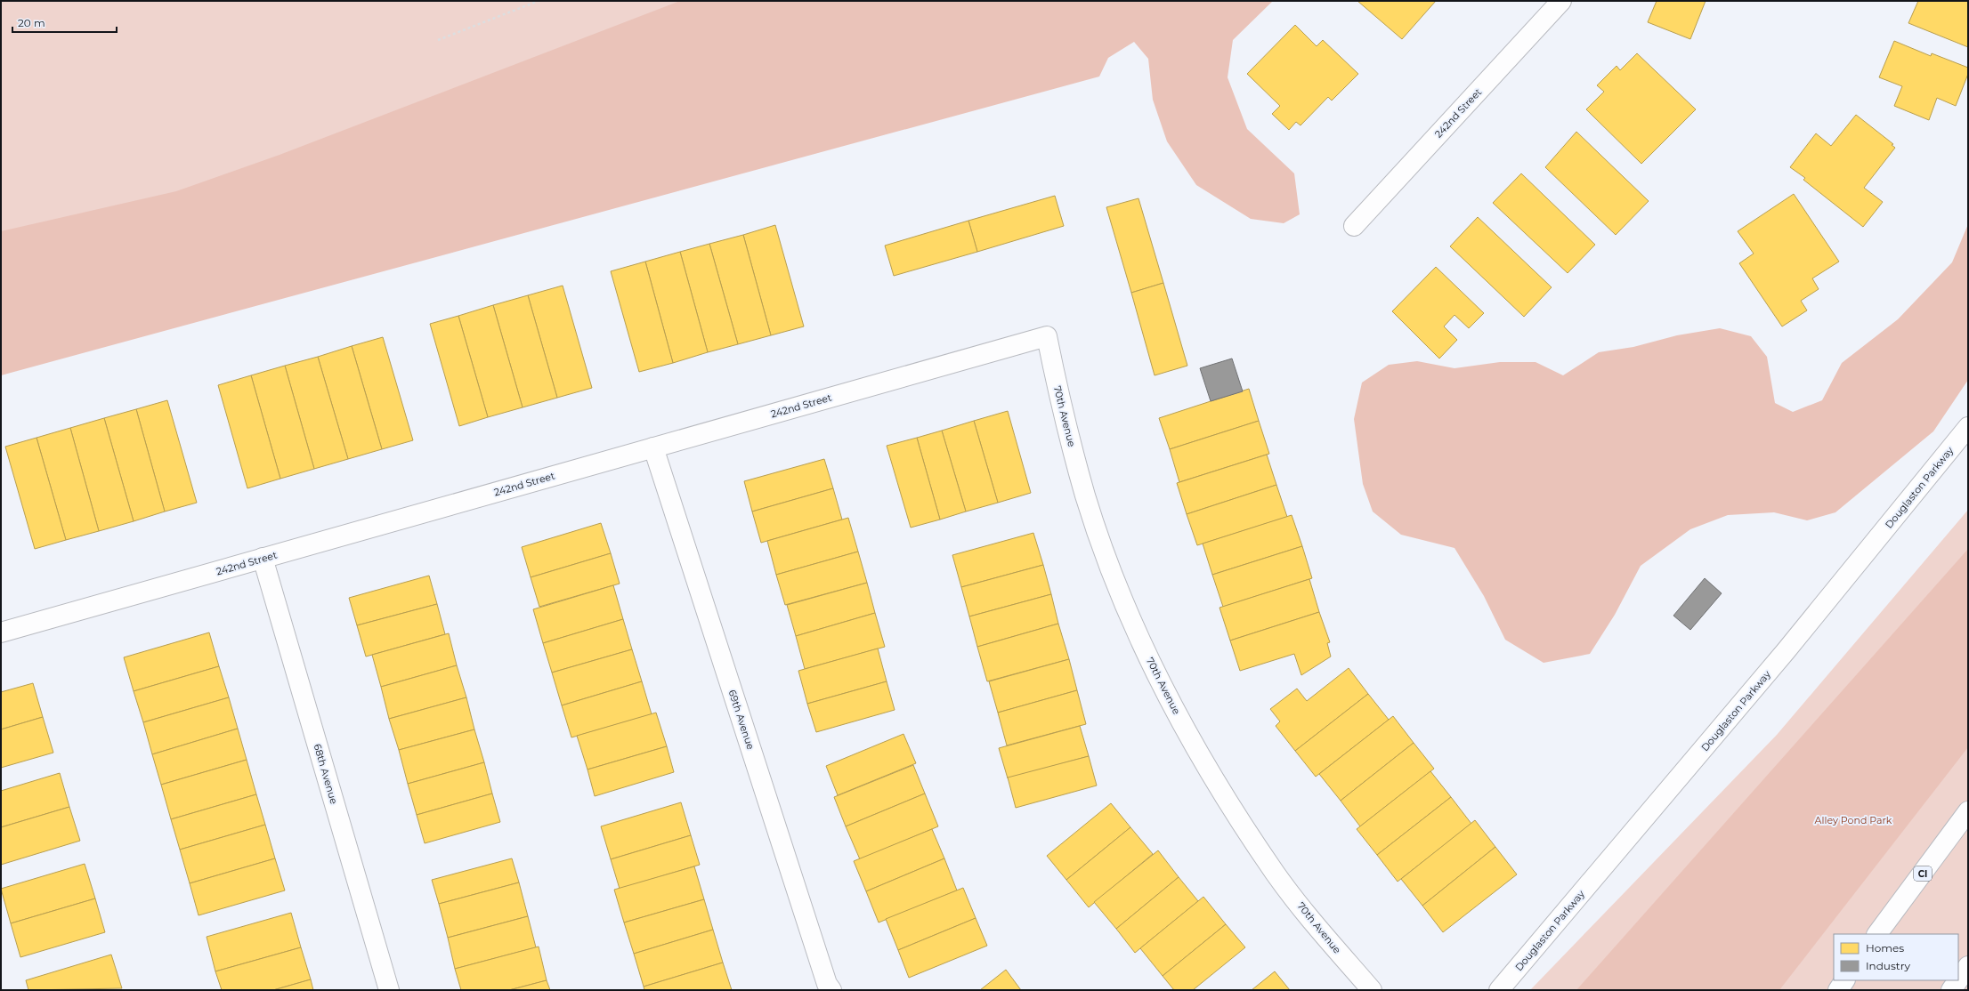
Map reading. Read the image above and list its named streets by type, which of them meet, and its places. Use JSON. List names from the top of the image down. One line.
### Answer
{"streets":{"main road":["242nd Street","70th Avenue","Douglaston Parkway","69th Avenue","68th Avenue","CI"]},"crossings":[["242nd Street","70th Avenue"],["242nd Street","69th Avenue"],["242nd Street","68th Avenue"]],"parks":["Alley Pond Park"],"legend":["Homes","Industry"],"scale_bar":"20 m"}
